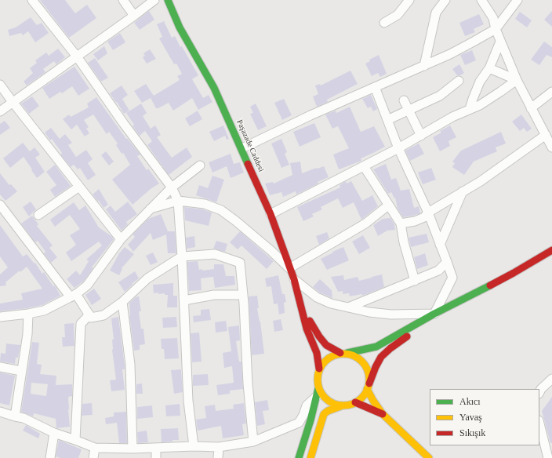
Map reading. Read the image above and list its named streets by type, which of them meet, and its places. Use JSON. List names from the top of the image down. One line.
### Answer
{"streets":{"street":["Paşazade Caddesi"]},"legend":["Akıcı","Yavaş","Sıkışık"]}
